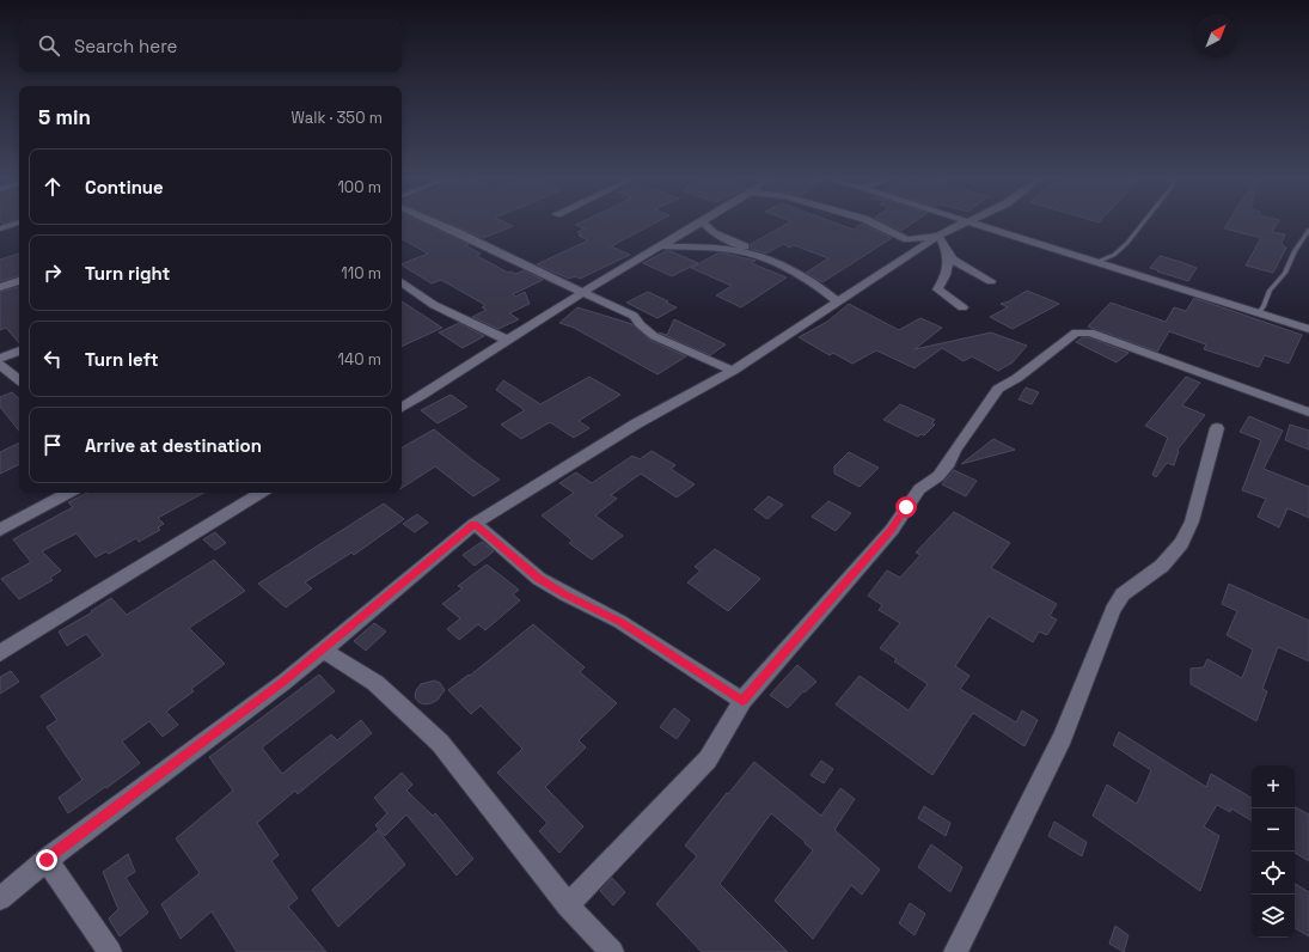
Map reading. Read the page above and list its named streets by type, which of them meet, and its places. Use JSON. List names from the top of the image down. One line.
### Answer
{"north":"top right","page":{"search":"Search here","heading":["5 min","Walk · 350 m"],"list":[["Continue","100 m"],["Turn right","110 m"],["Turn left","140 m"],"Arrive at destination"],"map_buttons":["+","−"]}}
